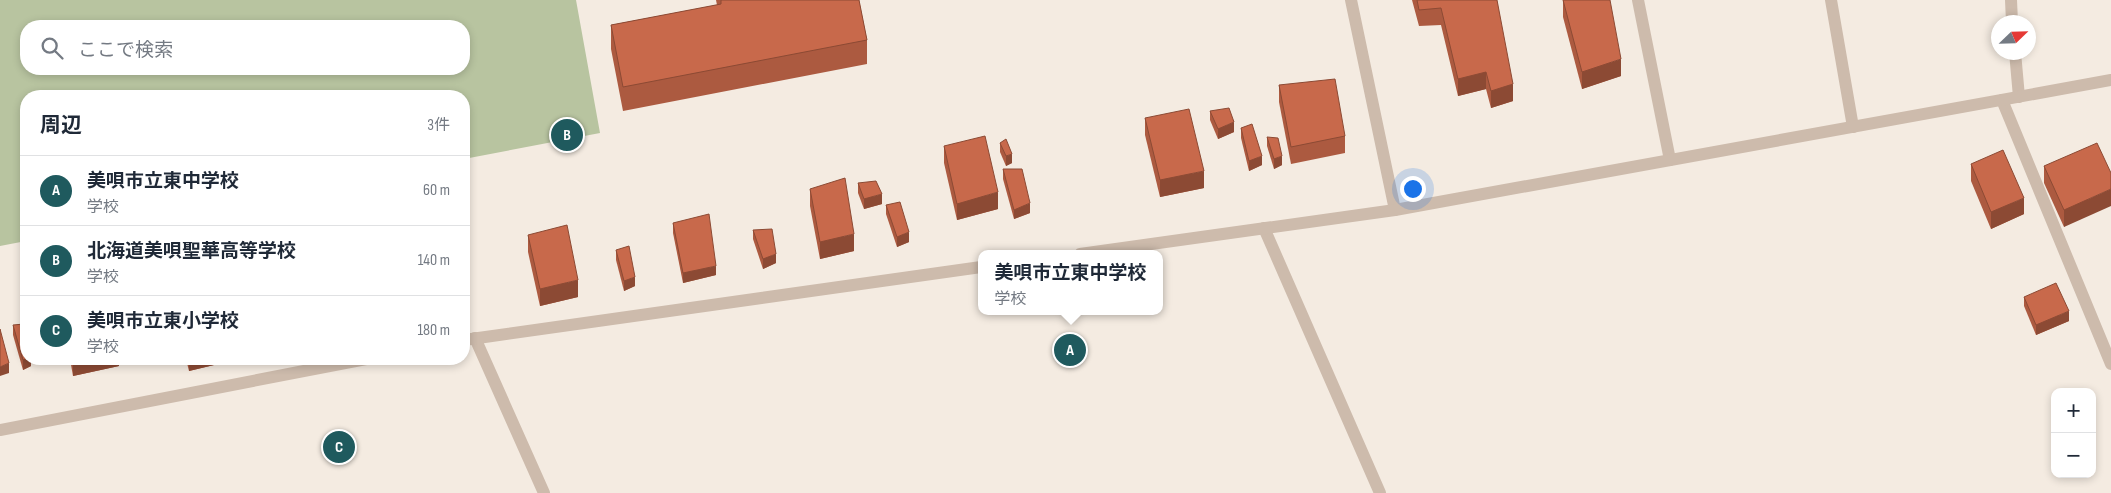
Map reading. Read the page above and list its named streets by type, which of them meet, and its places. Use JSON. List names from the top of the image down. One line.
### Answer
{"north":"top right","page":{"search":"ここで検索","heading":["周辺","3件"],"pins":["B","A","C"],"list":[{"mark":"A","name":"美唄市立東中学校","note":"学校","value":"60 m"},{"mark":"B","name":"北海道美唄聖華高等学校","note":"学校","value":"140 m"},{"mark":"C","name":"美唄市立東小学校","note":"学校","value":"180 m"}],"popup":["美唄市立東中学校","学校"],"map_buttons":["+","−"]}}
